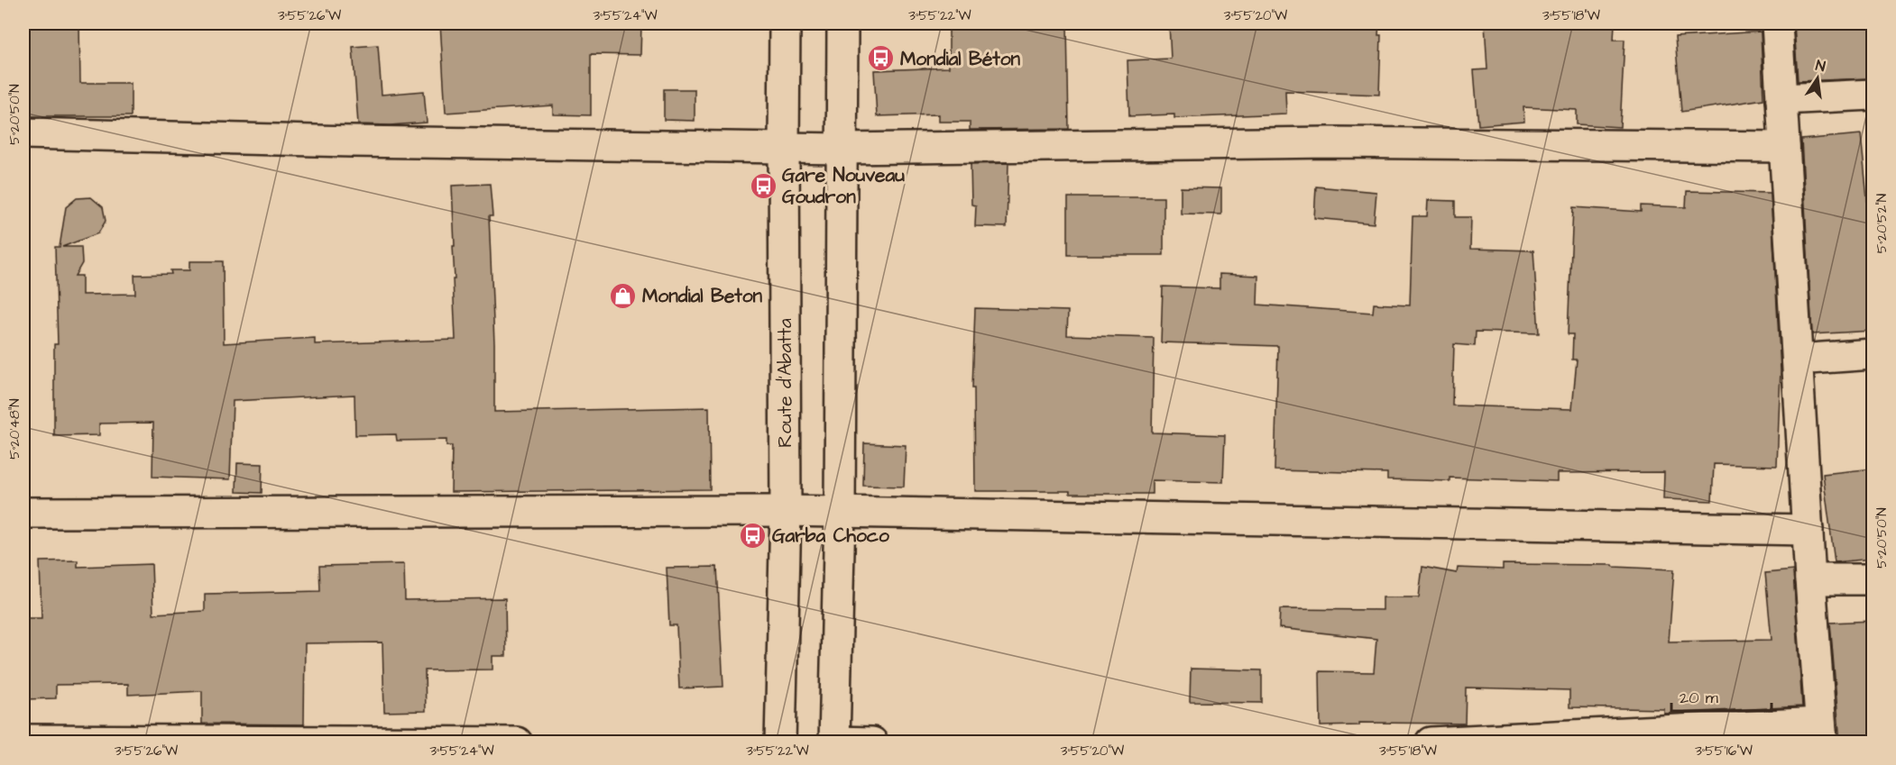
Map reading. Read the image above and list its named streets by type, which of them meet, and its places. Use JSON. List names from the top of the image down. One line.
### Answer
{"streets":{"street":["Route d'Abatta"]},"places":{"bus stop":["Mondial Béton","Gare Nouveau Goudron","Garba Choco"],"shop":["Mondial Beton"]},"scale_bar":"20 m","north":"top","coordinates":["3°55'26\"W","3°55'24\"W","3°55'22\"W","3°55'20\"W","3°55'18\"W","5°20'50\"N","5°20'52\"N","5°20'48\"N","3°55'16\"W"]}
